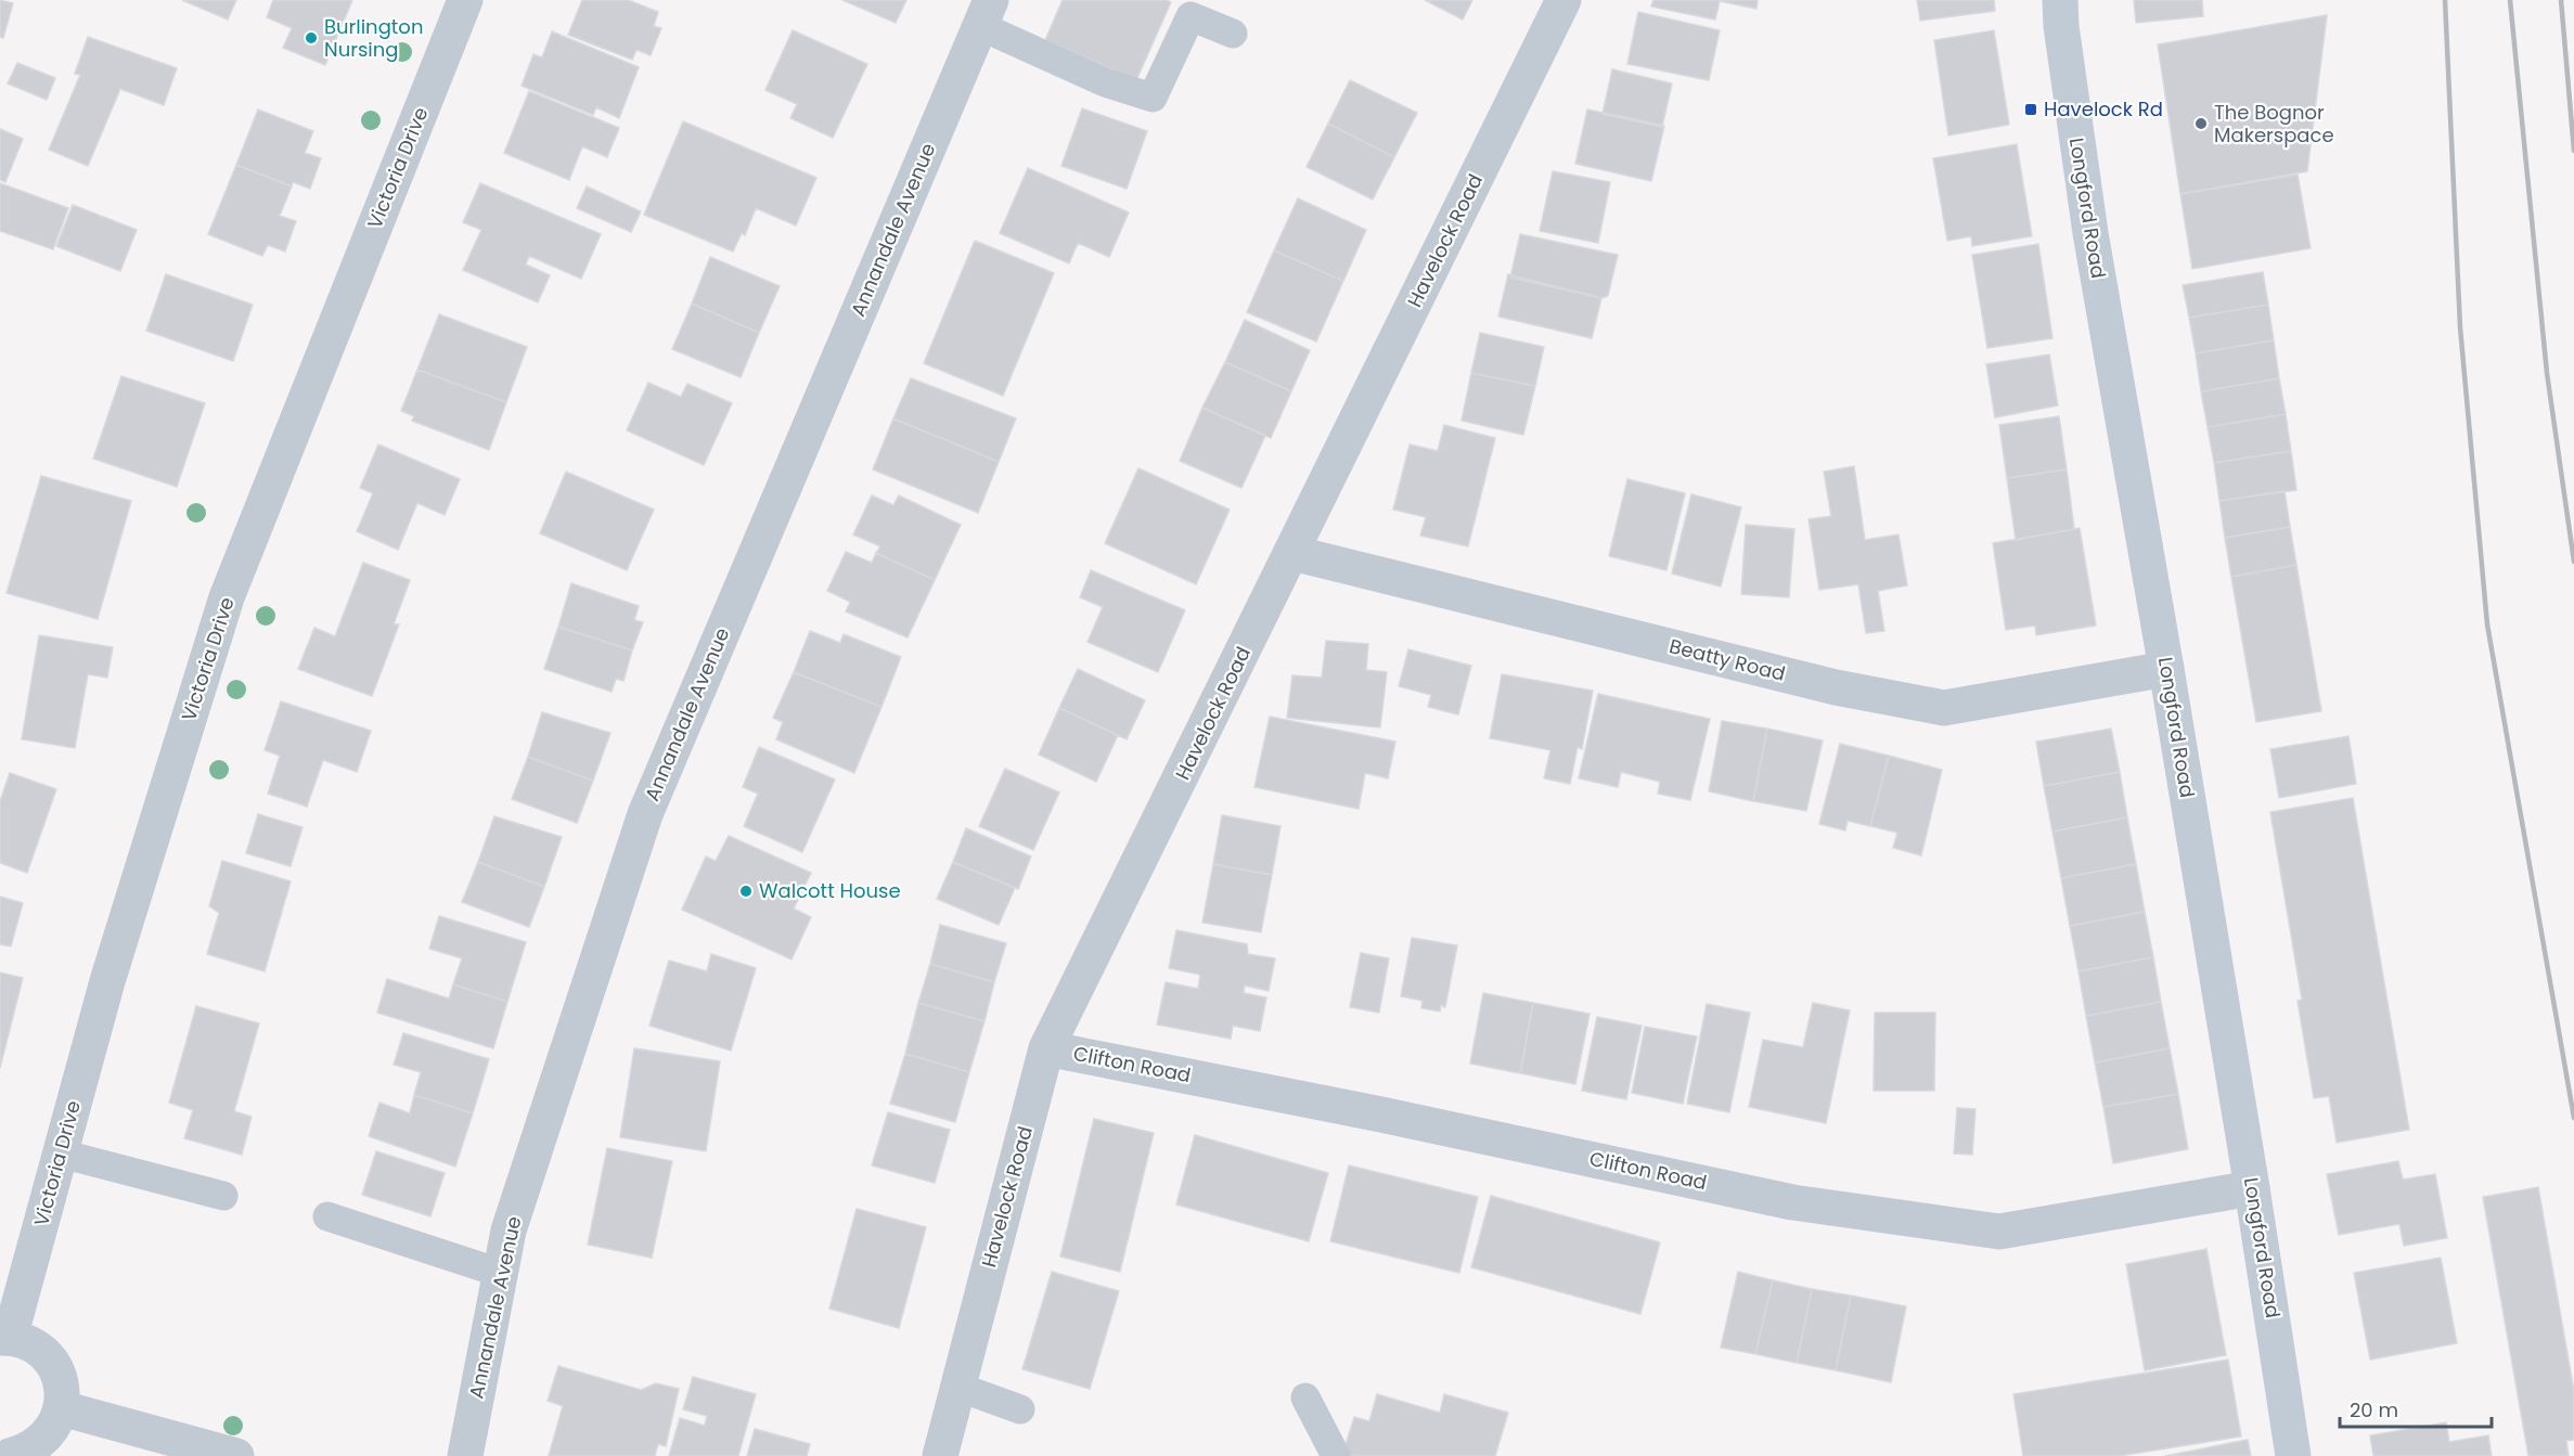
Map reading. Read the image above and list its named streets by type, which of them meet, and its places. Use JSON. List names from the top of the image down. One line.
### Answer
{"streets":{"main road":["Longford Road"],"street":["Victoria Drive","Annandale Avenue","Havelock Road","Beatty Road","Clifton Road"]},"crossings":[["Longford Road","Beatty Road"],["Longford Road","Clifton Road"],["Havelock Road","Beatty Road"],["Havelock Road","Clifton Road"]],"places":{"other":["Burlington Nursing","The Bognor Makerspace","Walcott House"],"transit":["Havelock Rd"]},"scale_bar":"20 m"}
